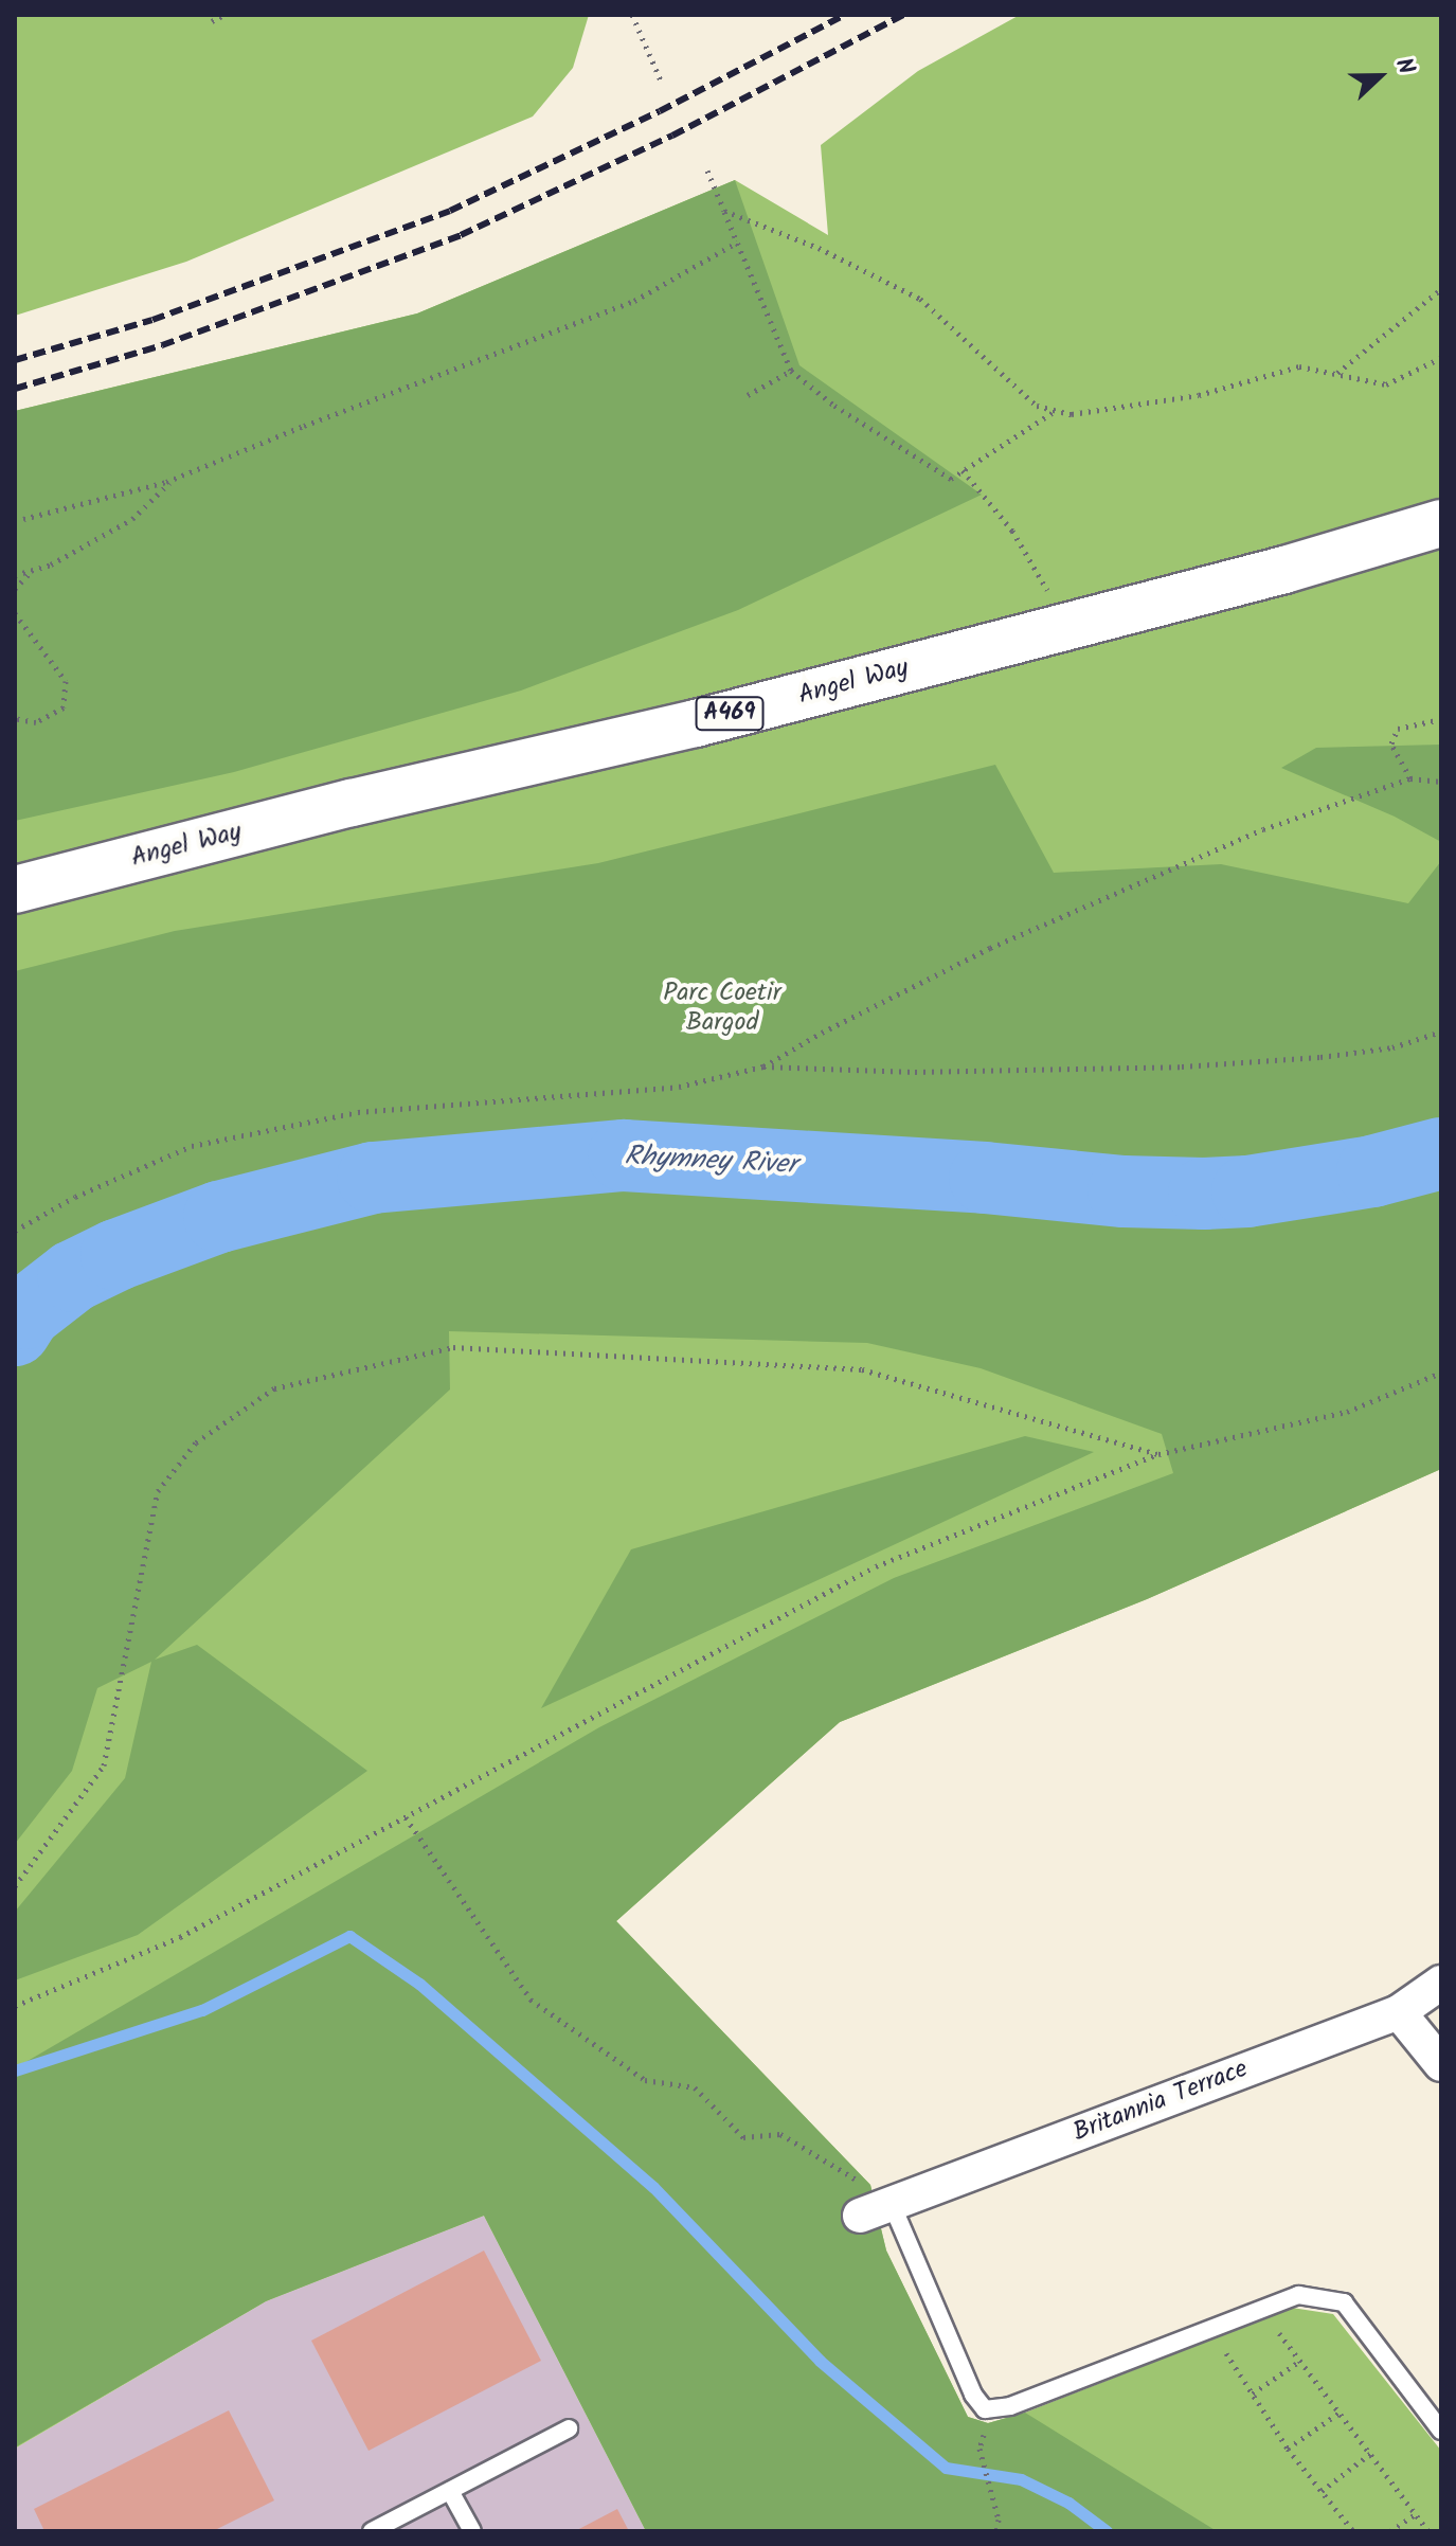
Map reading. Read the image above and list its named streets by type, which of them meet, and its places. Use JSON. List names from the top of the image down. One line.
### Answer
{"streets":{"main road":["Angel Way","A469"],"street":["Britannia Terrace"]},"water":["Rhymney River"],"parks":["Parc Coetir Bargod"],"north":"right"}
